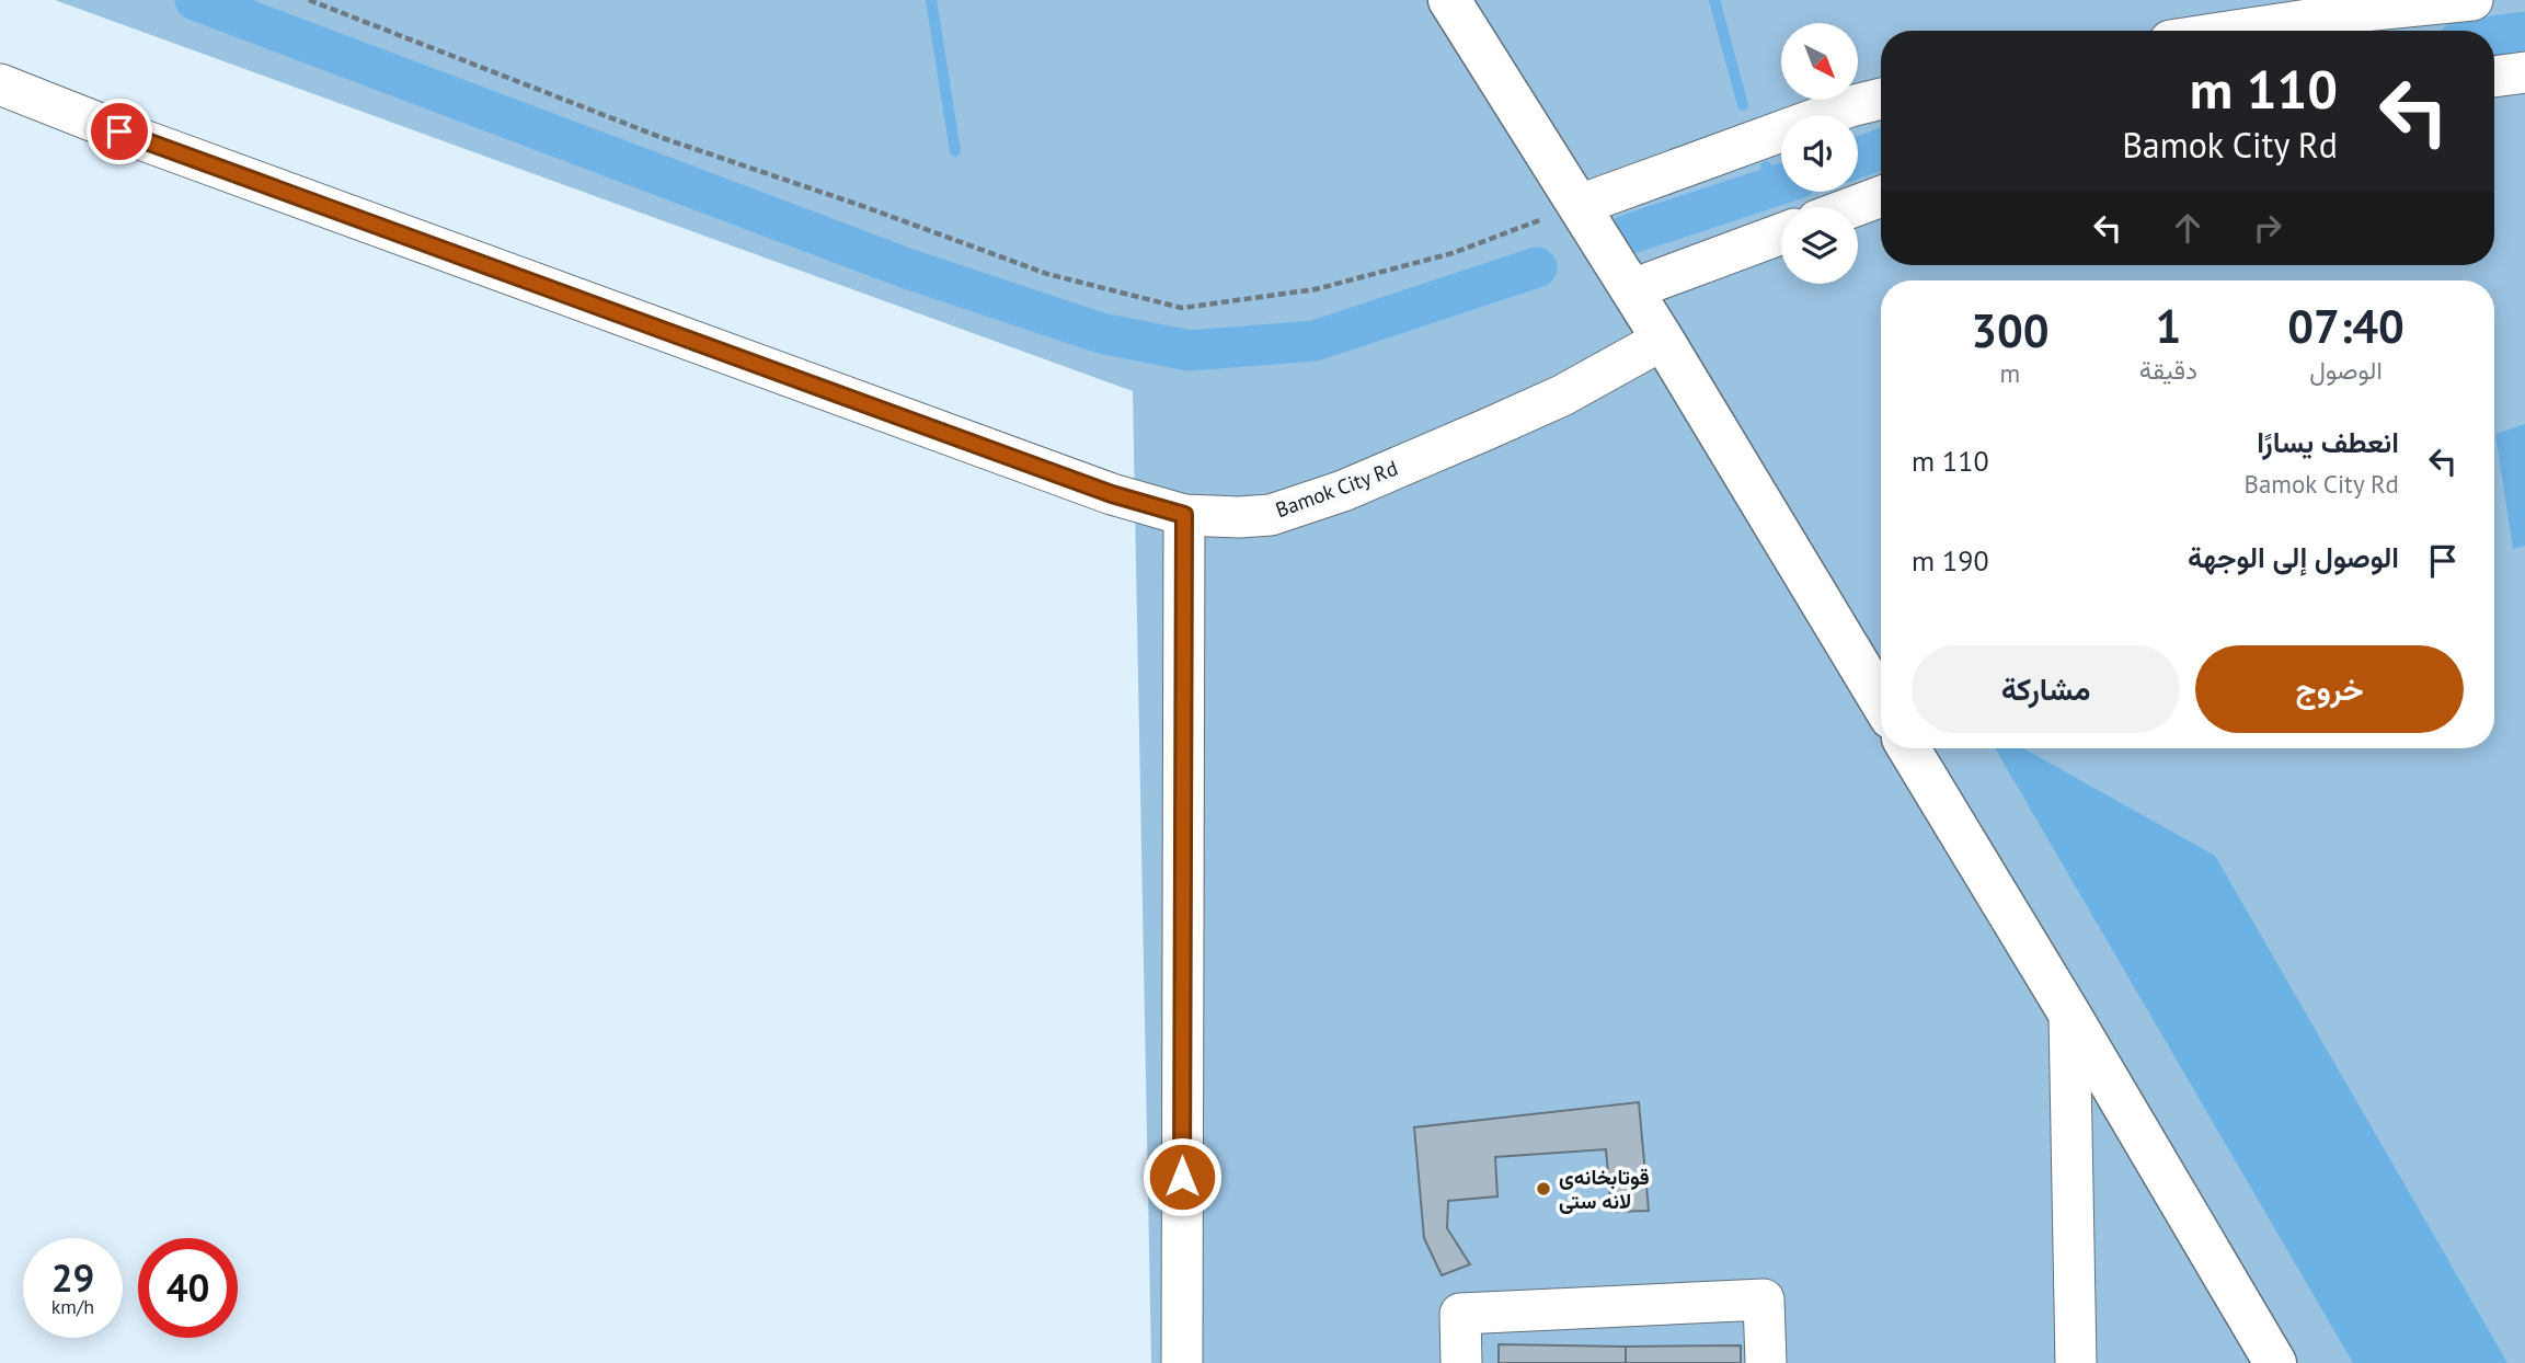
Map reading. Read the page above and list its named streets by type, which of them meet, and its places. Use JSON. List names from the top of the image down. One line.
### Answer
{"streets":{"street":["Bamok City Rd"]},"places":["قوتابخانەی لانە ستی"],"north":"bottom right","page":{"turn":["110 m","Bamok City Rd"],"eta":["07:40","الوصول","1","دقيقة","300","m"],"list":[{"name":"انعطف يسارًا","note":"Bamok City Rd","value":"110 m"},{"name":"الوصول إلى الوجهة","value":"190 m"}],"buttons":["خروج","مشاركة"],"speed":"29 km/h","limit":"40"}}
